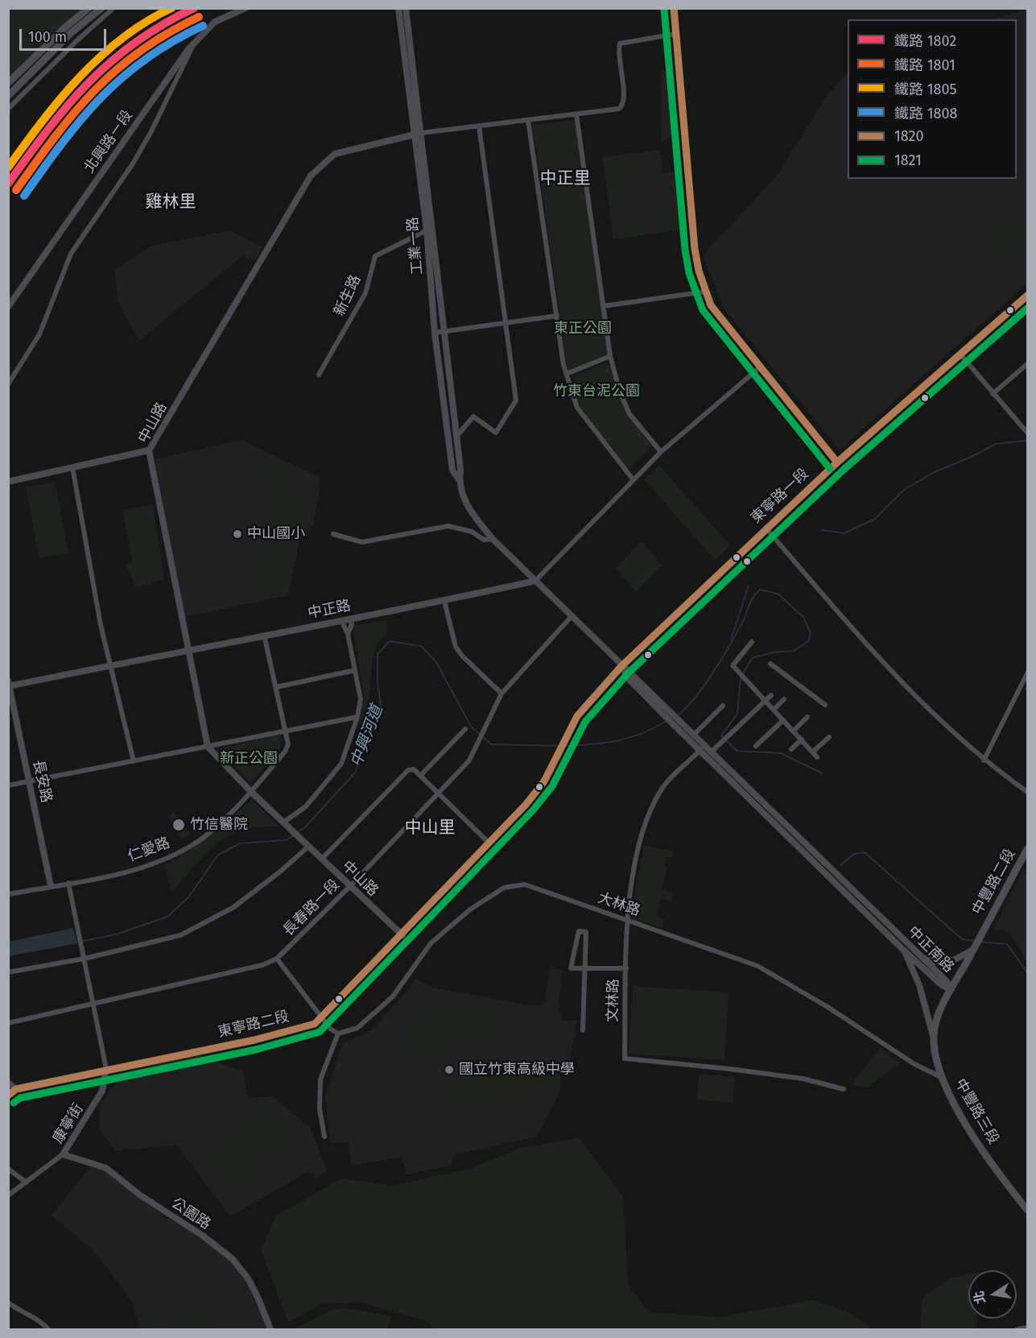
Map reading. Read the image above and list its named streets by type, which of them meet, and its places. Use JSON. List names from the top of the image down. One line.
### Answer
{"streets":{"main road":["東寧路一段","中豐路二段","東寧路二段","中豐路三段"],"street":["北興路ㄧ段","工業一路","新生路","中山路","中正路","長安路","仁愛路","大林路","長春路一段","中正南路","文林路","康寧街","公園路"]},"crossings":[["工業一路","新生路"],["工業一路","中山路"],["工業一路","中正路"],["中山路","中正路"],["中山路","長春路一段"],["中山路","東寧路二段"],["東寧路一段","中正南路"],["東寧路一段","東寧路二段"],["中正路","長安路"],["中正路","仁愛路"],["長安路","仁愛路"],["大林路","文林路"],["大林路","中豐路三段"],["中正南路","文林路"],["中正南路","東寧路二段"],["中正南路","中豐路三段"],["東寧路二段","康寧街"],["康寧街","公園路"]],"districts":["中正里","雞林里","中山里"],"water":["中興河道"],"parks":["東正公園","竹東台泥公園","新正公園"],"places":["中山國小","竹信醫院","國立竹東高級中學"],"lines":["rail line 1802","rail line 1805","transit line 1820","transit line 1821","rail line 1801","rail line 1808"],"legend":["鐵路 1802","鐵路 1801","鐵路 1805","鐵路 1808","1820","1821"],"scale_bar":"100 m","north":"left"}
